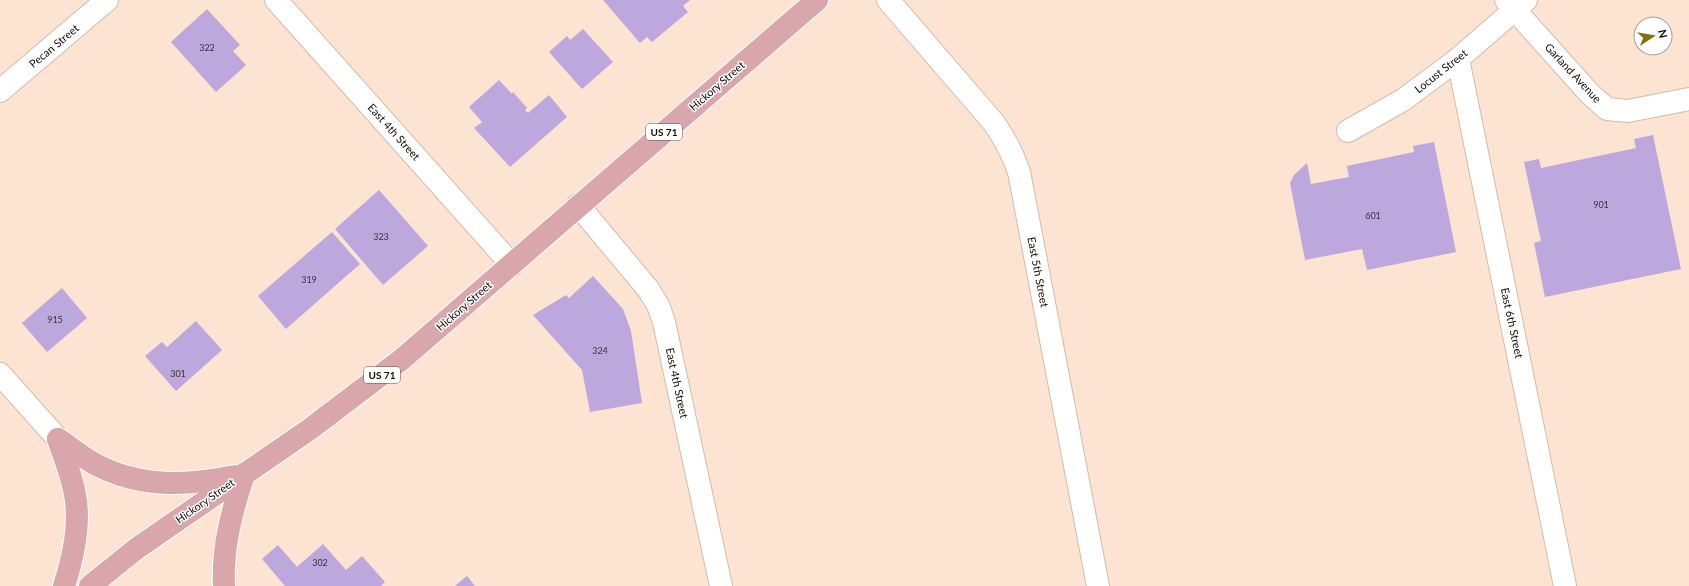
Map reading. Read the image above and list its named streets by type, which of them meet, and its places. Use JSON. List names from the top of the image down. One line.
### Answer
{"streets":{"main road":["Hickory Street","US 71"],"street":["Pecan Street","Locust Street","Garland Avenue","East 4th Street","East 5th Street","East 6th Street"]},"crossings":[["Locust Street","Garland Avenue"],["Locust Street","East 6th Street"],["Hickory Street","East 4th Street"]],"house_numbers":["322","901","601","323","319","915","324","301","302"],"north":"right"}
